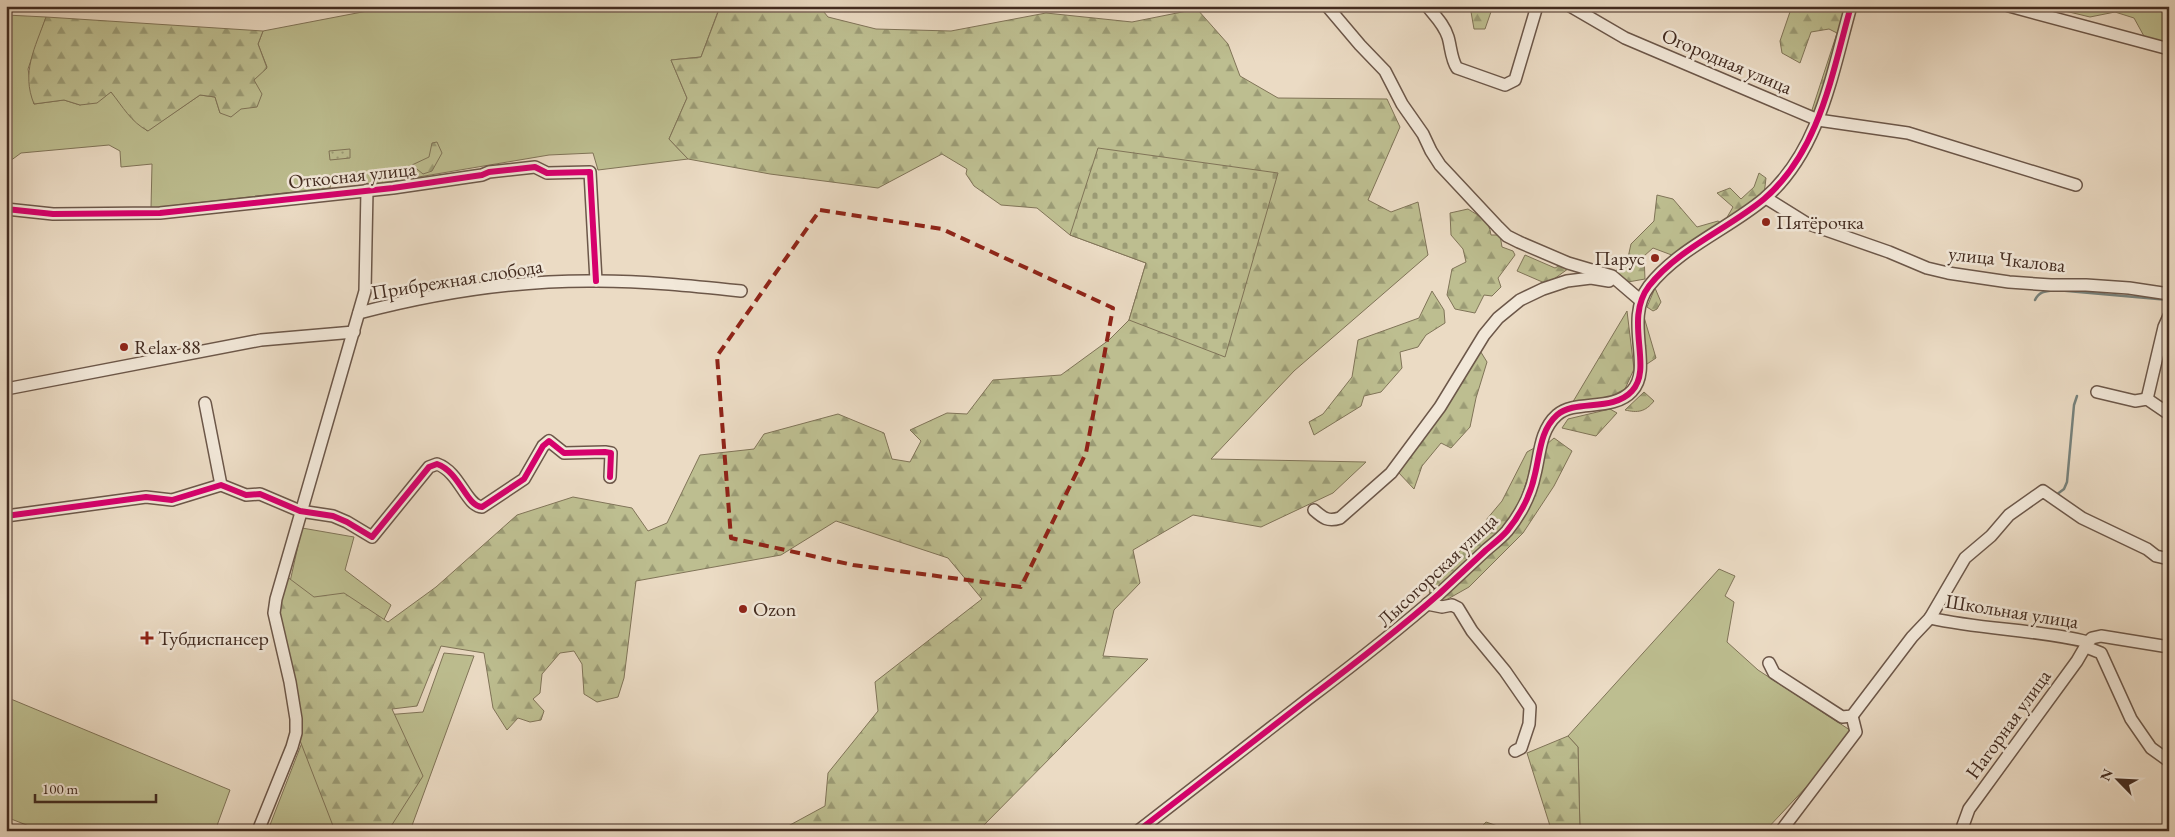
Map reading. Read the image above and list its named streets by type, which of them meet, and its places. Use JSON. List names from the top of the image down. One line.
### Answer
{"streets":{"street":["Огородная улица","Откосная улица","улица Чкалова","Прибрежная слобода","Лысогорская улица","Школьная улица","Нагорная улица"]},"crossings":[["Огородная улица","Лысогорская улица"],["Откосная улица","Прибрежная слобода"],["улица Чкалова","Лысогорская улица"],["Школьная улица","Нагорная улица"]],"places":{"other":["Пятёрочка","Парус","Relax 88","Ozon"],"health":["Тубдиспансер"]},"scale_bar":"100 m","north":"top left"}
